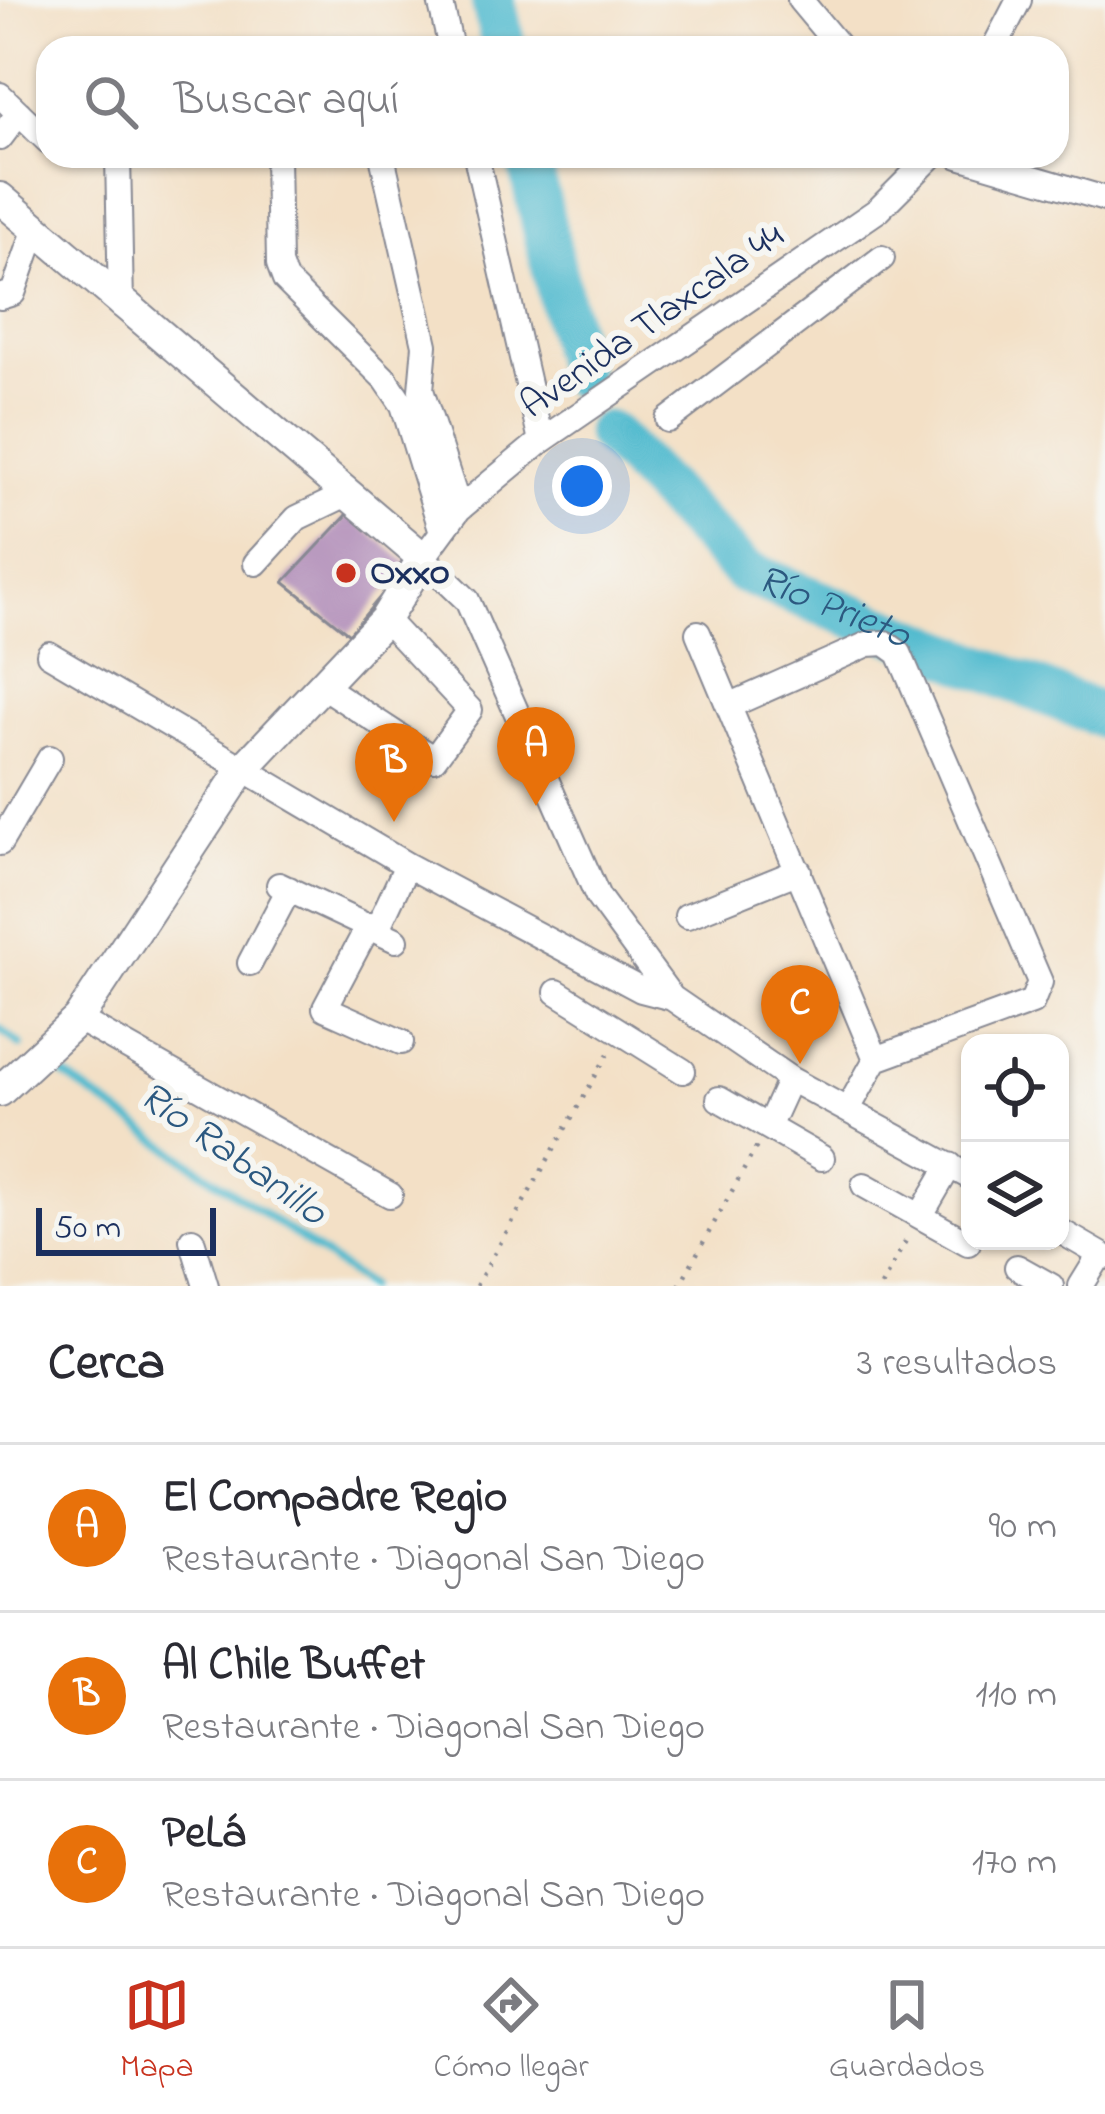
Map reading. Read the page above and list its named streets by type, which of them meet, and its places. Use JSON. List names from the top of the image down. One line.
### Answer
{"streets":{"street":["Avenida Tlaxcala 44"]},"water":["Río Prieto","Río Rabanillo"],"places":["Oxxo"],"scale_bar":"50 m","page":{"search":"Buscar aquí","pins":["A","B","C"],"scale":"50 m","heading":["Cerca","3 resultados"],"list":[{"mark":"A","name":"El Compadre Regio","note":"Restaurante · Diagonal San Diego","value":"90 m"},{"mark":"B","name":"Al Chile Buffet","note":"Restaurante · Diagonal San Diego","value":"110 m"},{"mark":"C","name":"PeLá","note":"Restaurante · Diagonal San Diego","value":"170 m"}],"nav":["Mapa","Cómo llegar","Guardados"]}}
